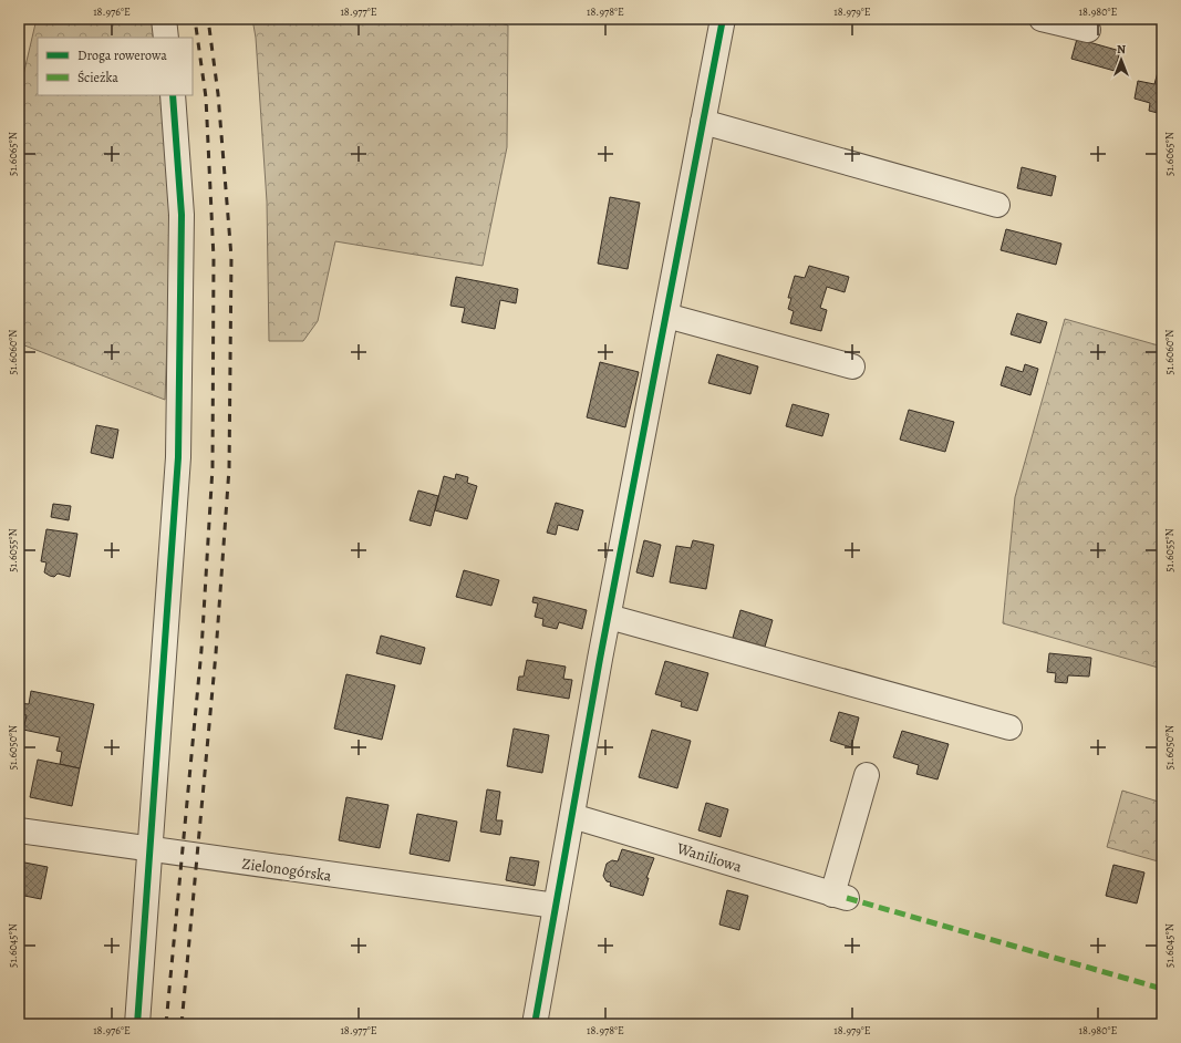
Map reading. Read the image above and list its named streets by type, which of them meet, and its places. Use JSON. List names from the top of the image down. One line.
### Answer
{"streets":{"street":["Waniliowa","Zielonogórska"]},"legend":["Droga rowerowa","Ścieżka"],"north":"top","coordinates":["18.976°E","18.977°E","18.978°E","18.979°E","18.980°E","51.6065°N","51.6060°N","51.6055°N","51.6050°N","51.6045°N"]}
